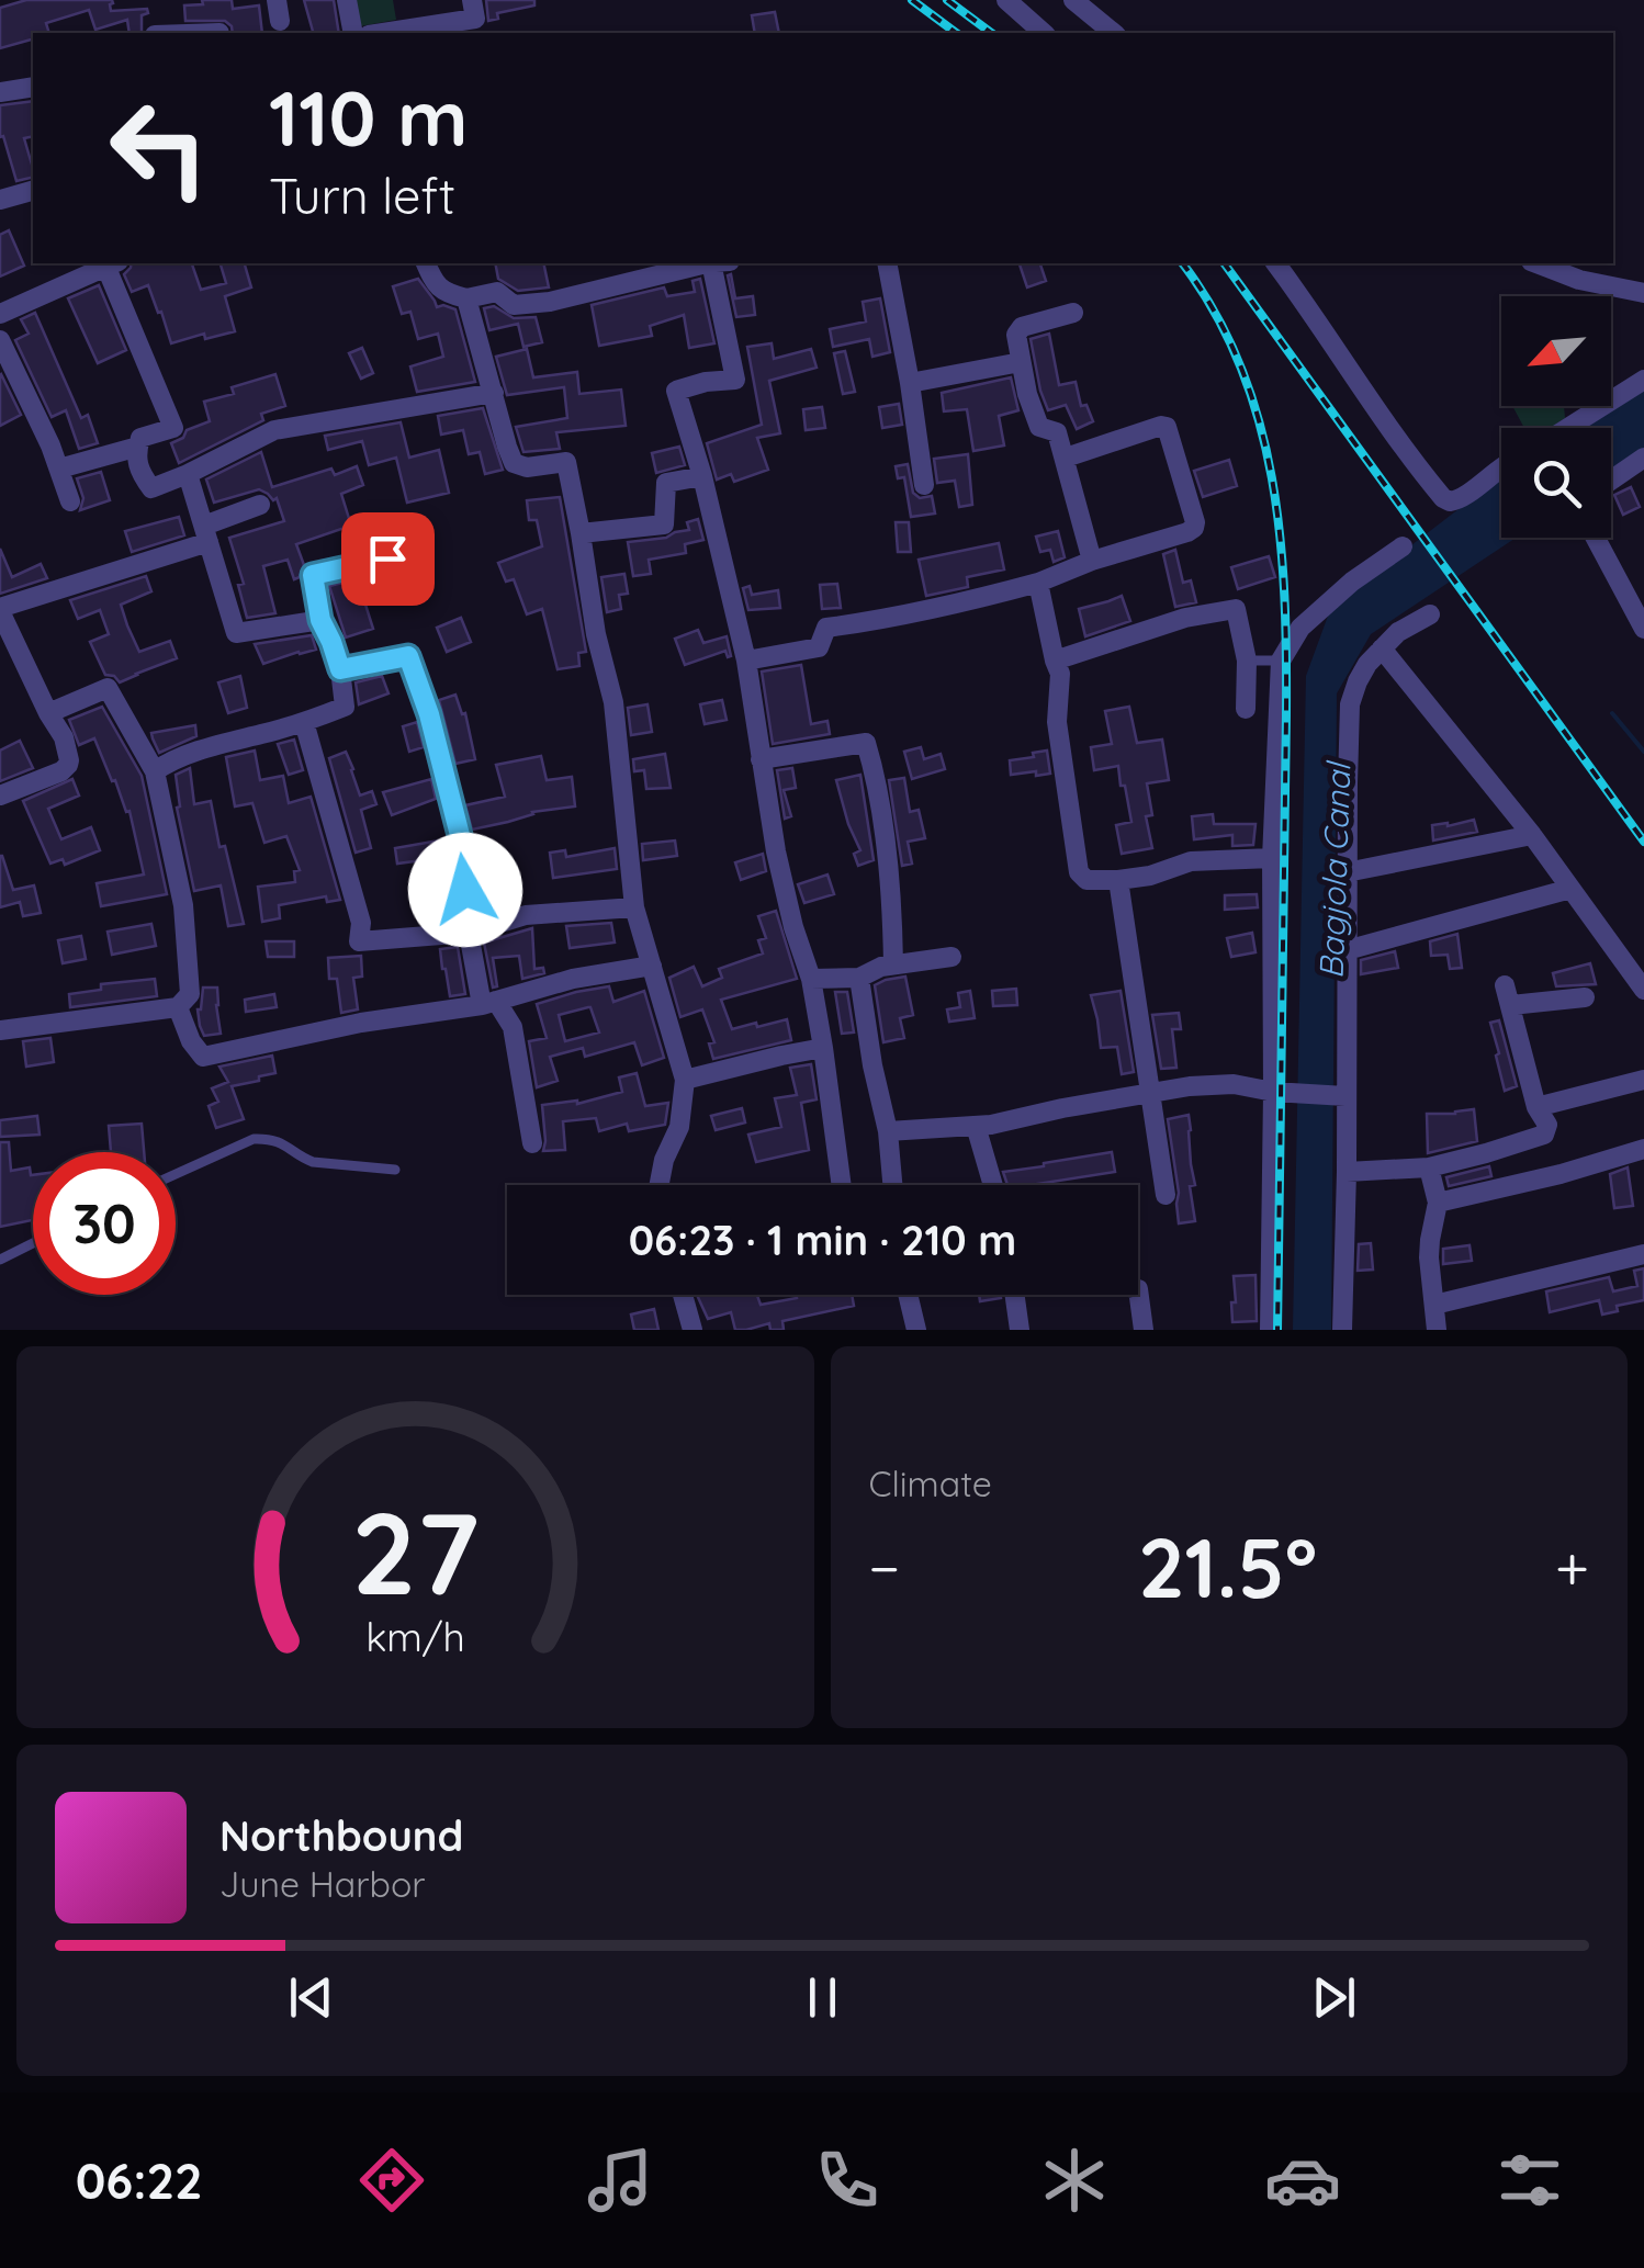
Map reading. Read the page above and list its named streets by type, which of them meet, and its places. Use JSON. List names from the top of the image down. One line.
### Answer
{"water":["Bagjola Canal"],"north":"bottom left","page":{"turn":["110 m","Turn left"],"limit":"30","trip":"06:23 · 1 min · 210 m","tile":"Climate","heat":["−","21.5°","+"],"song":["Northbound","June Harbor"],"tabs":"06:22","gauge":["27","km/h"]}}
